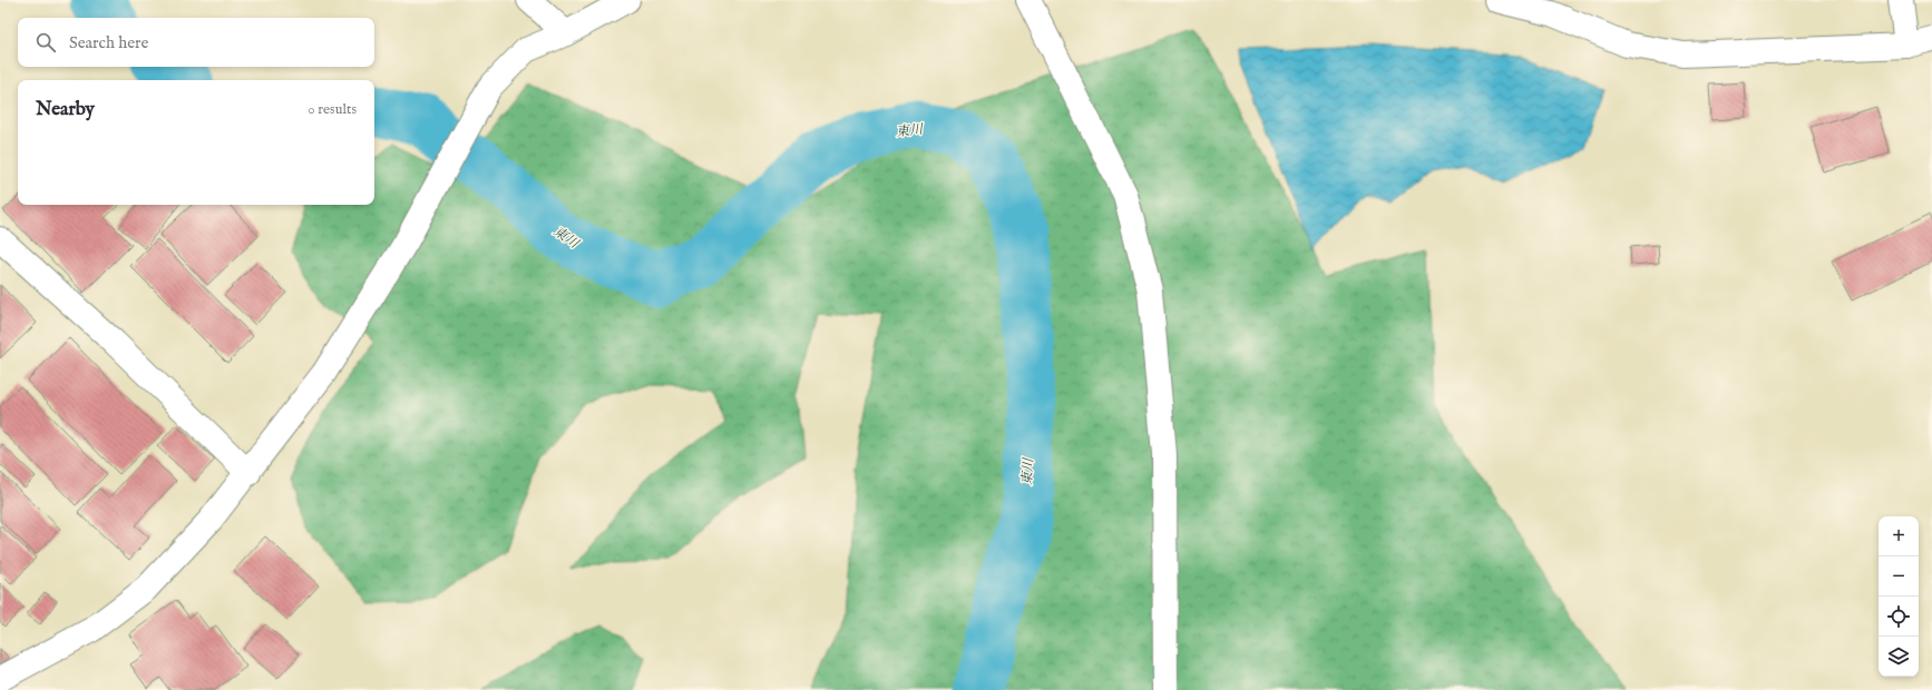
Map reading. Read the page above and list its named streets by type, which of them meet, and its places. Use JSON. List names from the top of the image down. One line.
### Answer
{"water":["東川"],"page":{"search":"Search here","heading":["Nearby","0 results"],"map_buttons":["+","−"]}}
